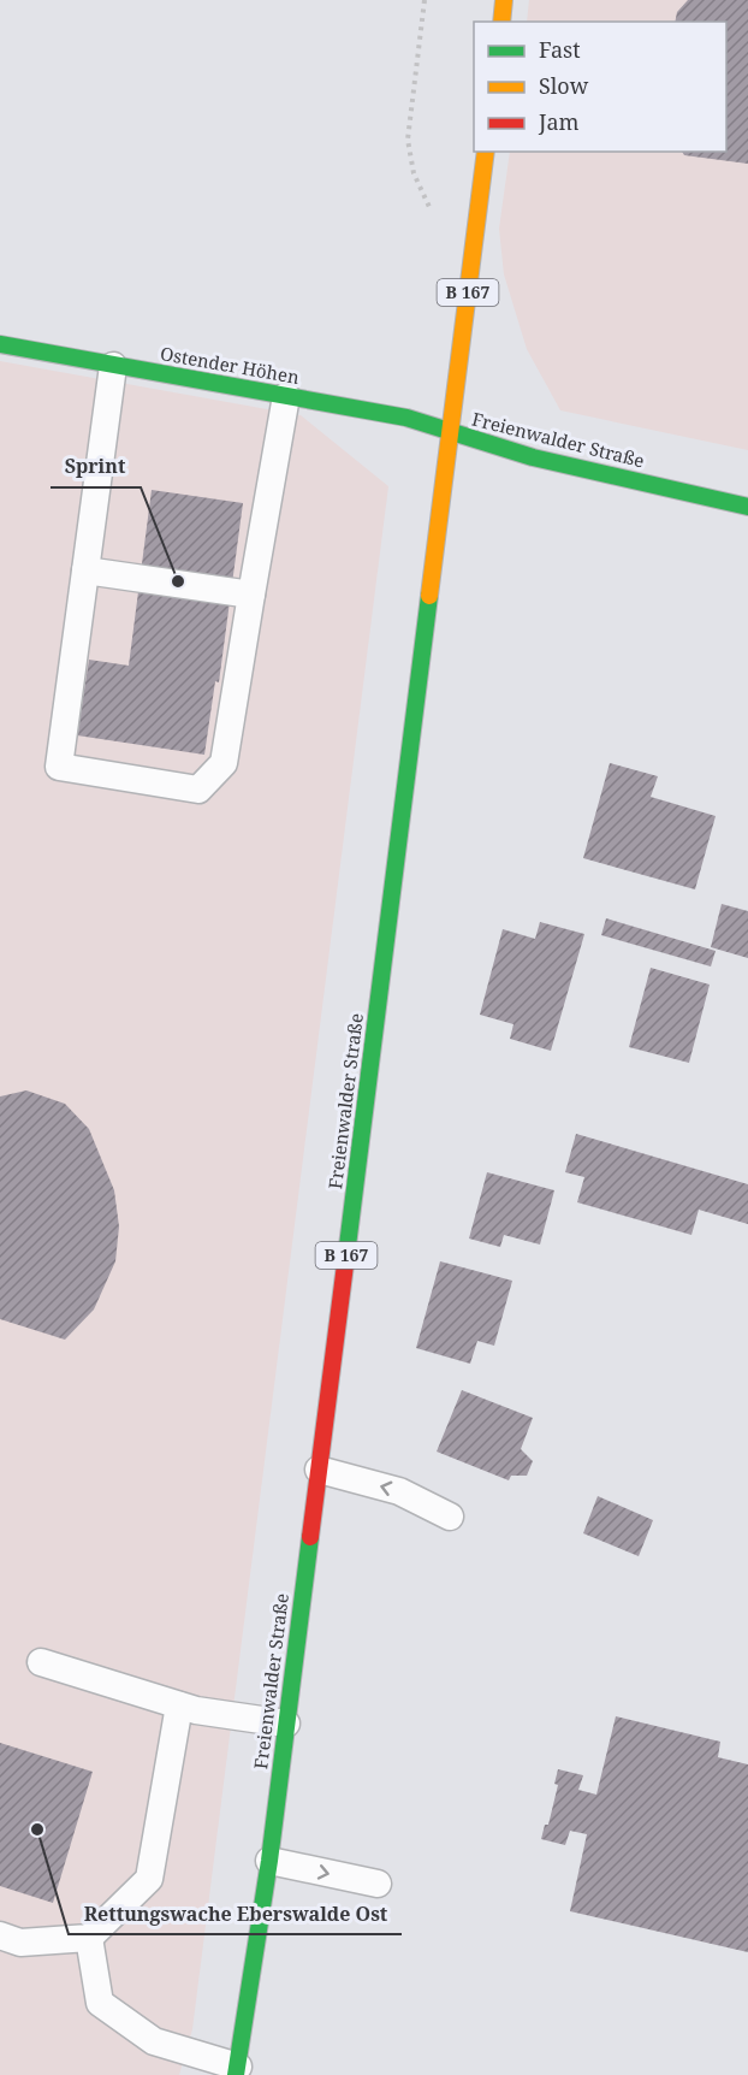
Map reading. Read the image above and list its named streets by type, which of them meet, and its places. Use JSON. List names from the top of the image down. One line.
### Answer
{"streets":{"main road":["B 167","Ostender Höhen","Freienwalder Straße"]},"crossings":[["B 167","Ostender Höhen"],["B 167","Freienwalder Straße"],["Ostender Höhen","Freienwalder Straße"]],"places":["Sprint","Rettungswache Eberswalde Ost"],"legend":["Fast","Slow","Jam"]}
